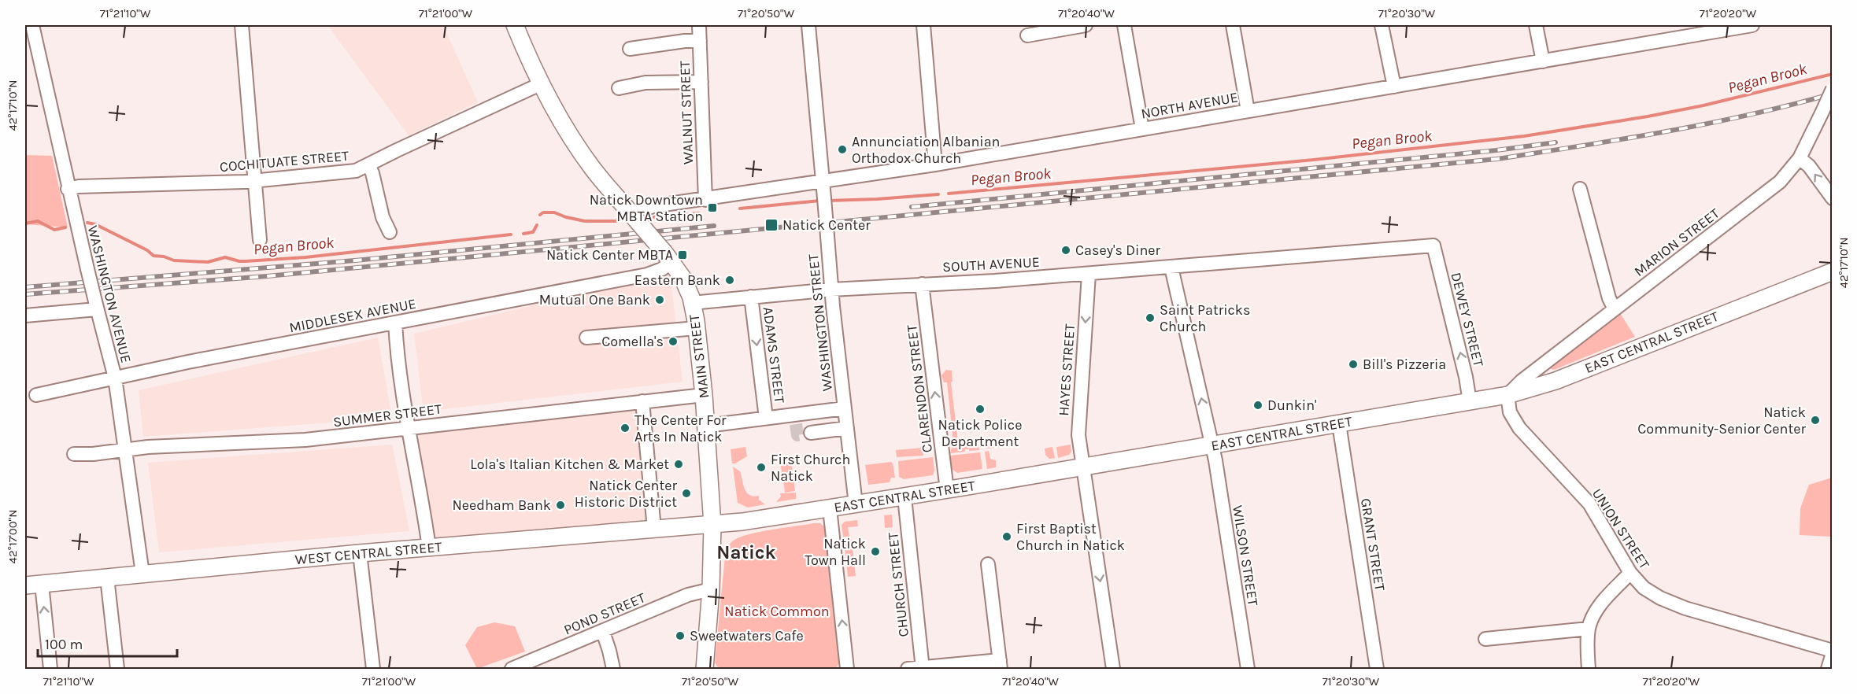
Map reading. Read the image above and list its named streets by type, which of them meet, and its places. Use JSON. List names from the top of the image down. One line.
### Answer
{"streets":{"main road":["EAST CENTRAL STREET","MAIN STREET","WEST CENTRAL STREET"],"street":["NORTH AVENUE","WALNUT STREET","COCHITUATE STREET","MARION STREET","SOUTH AVENUE","WASHINGTON AVENUE","MIDDLESEX AVENUE","DEWEY STREET","WASHINGTON STREET","ADAMS STREET","HAYES STREET","CLARENDON STREET","SUMMER STREET","UNION STREET","GRANT STREET","WILSON STREET","CHURCH STREET","POND STREET"]},"crossings":[["NORTH AVENUE","WALNUT STREET"],["NORTH AVENUE","WASHINGTON STREET"],["NORTH AVENUE","MAIN STREET"],["COCHITUATE STREET","WASHINGTON AVENUE"],["COCHITUATE STREET","MAIN STREET"],["MARION STREET","EAST CENTRAL STREET"],["MARION STREET","UNION STREET"],["SOUTH AVENUE","DEWEY STREET"],["SOUTH AVENUE","WASHINGTON STREET"],["SOUTH AVENUE","ADAMS STREET"],["SOUTH AVENUE","MAIN STREET"],["SOUTH AVENUE","HAYES STREET"],["SOUTH AVENUE","CLARENDON STREET"],["SOUTH AVENUE","WILSON STREET"],["WASHINGTON AVENUE","MIDDLESEX AVENUE"],["WASHINGTON AVENUE","SUMMER STREET"],["WASHINGTON AVENUE","WEST CENTRAL STREET"],["MIDDLESEX AVENUE","MAIN STREET"],["DEWEY STREET","EAST CENTRAL STREET"],["WASHINGTON STREET","EAST CENTRAL STREET"],["EAST CENTRAL STREET","MAIN STREET"],["EAST CENTRAL STREET","HAYES STREET"],["EAST CENTRAL STREET","CLARENDON STREET"],["EAST CENTRAL STREET","UNION STREET"],["EAST CENTRAL STREET","GRANT STREET"],["EAST CENTRAL STREET","WEST CENTRAL STREET"],["EAST CENTRAL STREET","WILSON STREET"],["EAST CENTRAL STREET","CHURCH STREET"],["MAIN STREET","SUMMER STREET"],["MAIN STREET","WEST CENTRAL STREET"],["MAIN STREET","POND STREET"]],"one_way":["DEWEY STREET","ADAMS STREET","HAYES STREET","CLARENDON STREET","WILSON STREET"],"districts":["Natick"],"water":["Pegan Brook"],"parks":["Natick Common"],"places":{"other":["Annunciation Albanian Orthodox Church","Casey's Diner","Eastern Bank","Mutual One Bank","Saint Patricks Church","Comella's","Bill's Pizzeria","Dunkin'","Natick Police Department","Natick Community-Senior Center","The Center For Arts In Natick","Lola's Italian Kitchen & Market","First Church Natick","Natick Center Historic District","Needham Bank","First Baptist Church in Natick","Natick Town Hall","Sweetwaters Cafe"],"transit":["Natick Downtown MBTA Station","Natick Center","Natick Center MBTA"]},"scale_bar":"100 m","coordinates":["71°21'10\"W","71°21'00\"W","71°20'50\"W","71°20'40\"W","71°20'30\"W","71°20'20\"W","42°17'10\"N","42°17'00\"N"]}
